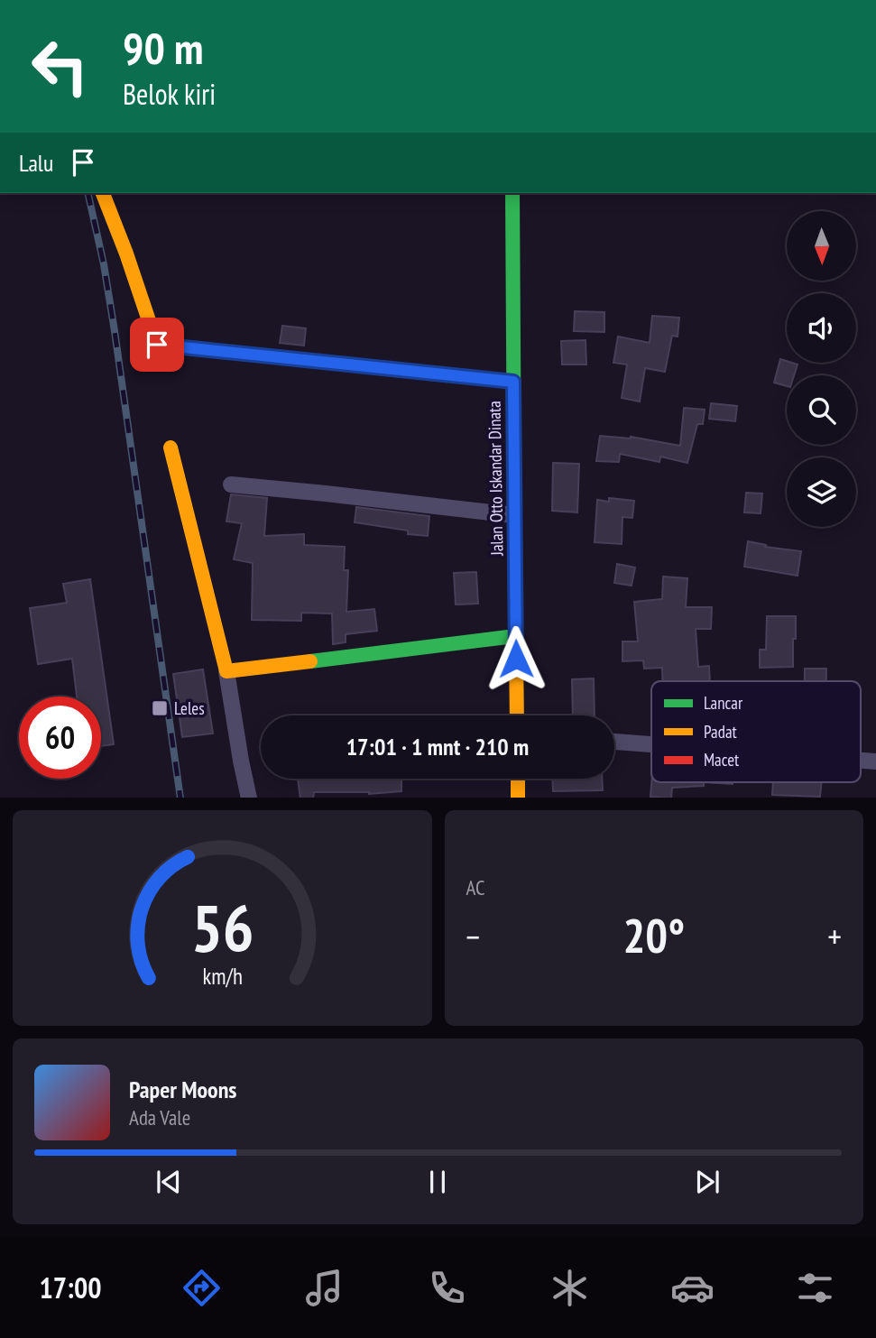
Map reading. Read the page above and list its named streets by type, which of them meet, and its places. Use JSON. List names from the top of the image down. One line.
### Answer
{"streets":{"street":["Jalan Otto Iskandar Dinata"]},"places":{"transit":["Leles"]},"legend":["Lancar","Padat","Macet"],"north":"bottom","page":{"turn":["90 m","Belok kiri"],"then":"Lalu","limit":"60","trip":"17:01 · 1 mnt · 210 m","tile":"AC","heat":["−","20°","+"],"song":["Paper Moons","Ada Vale"],"tabs":"17:00","gauge":["56","km/h"]}}
